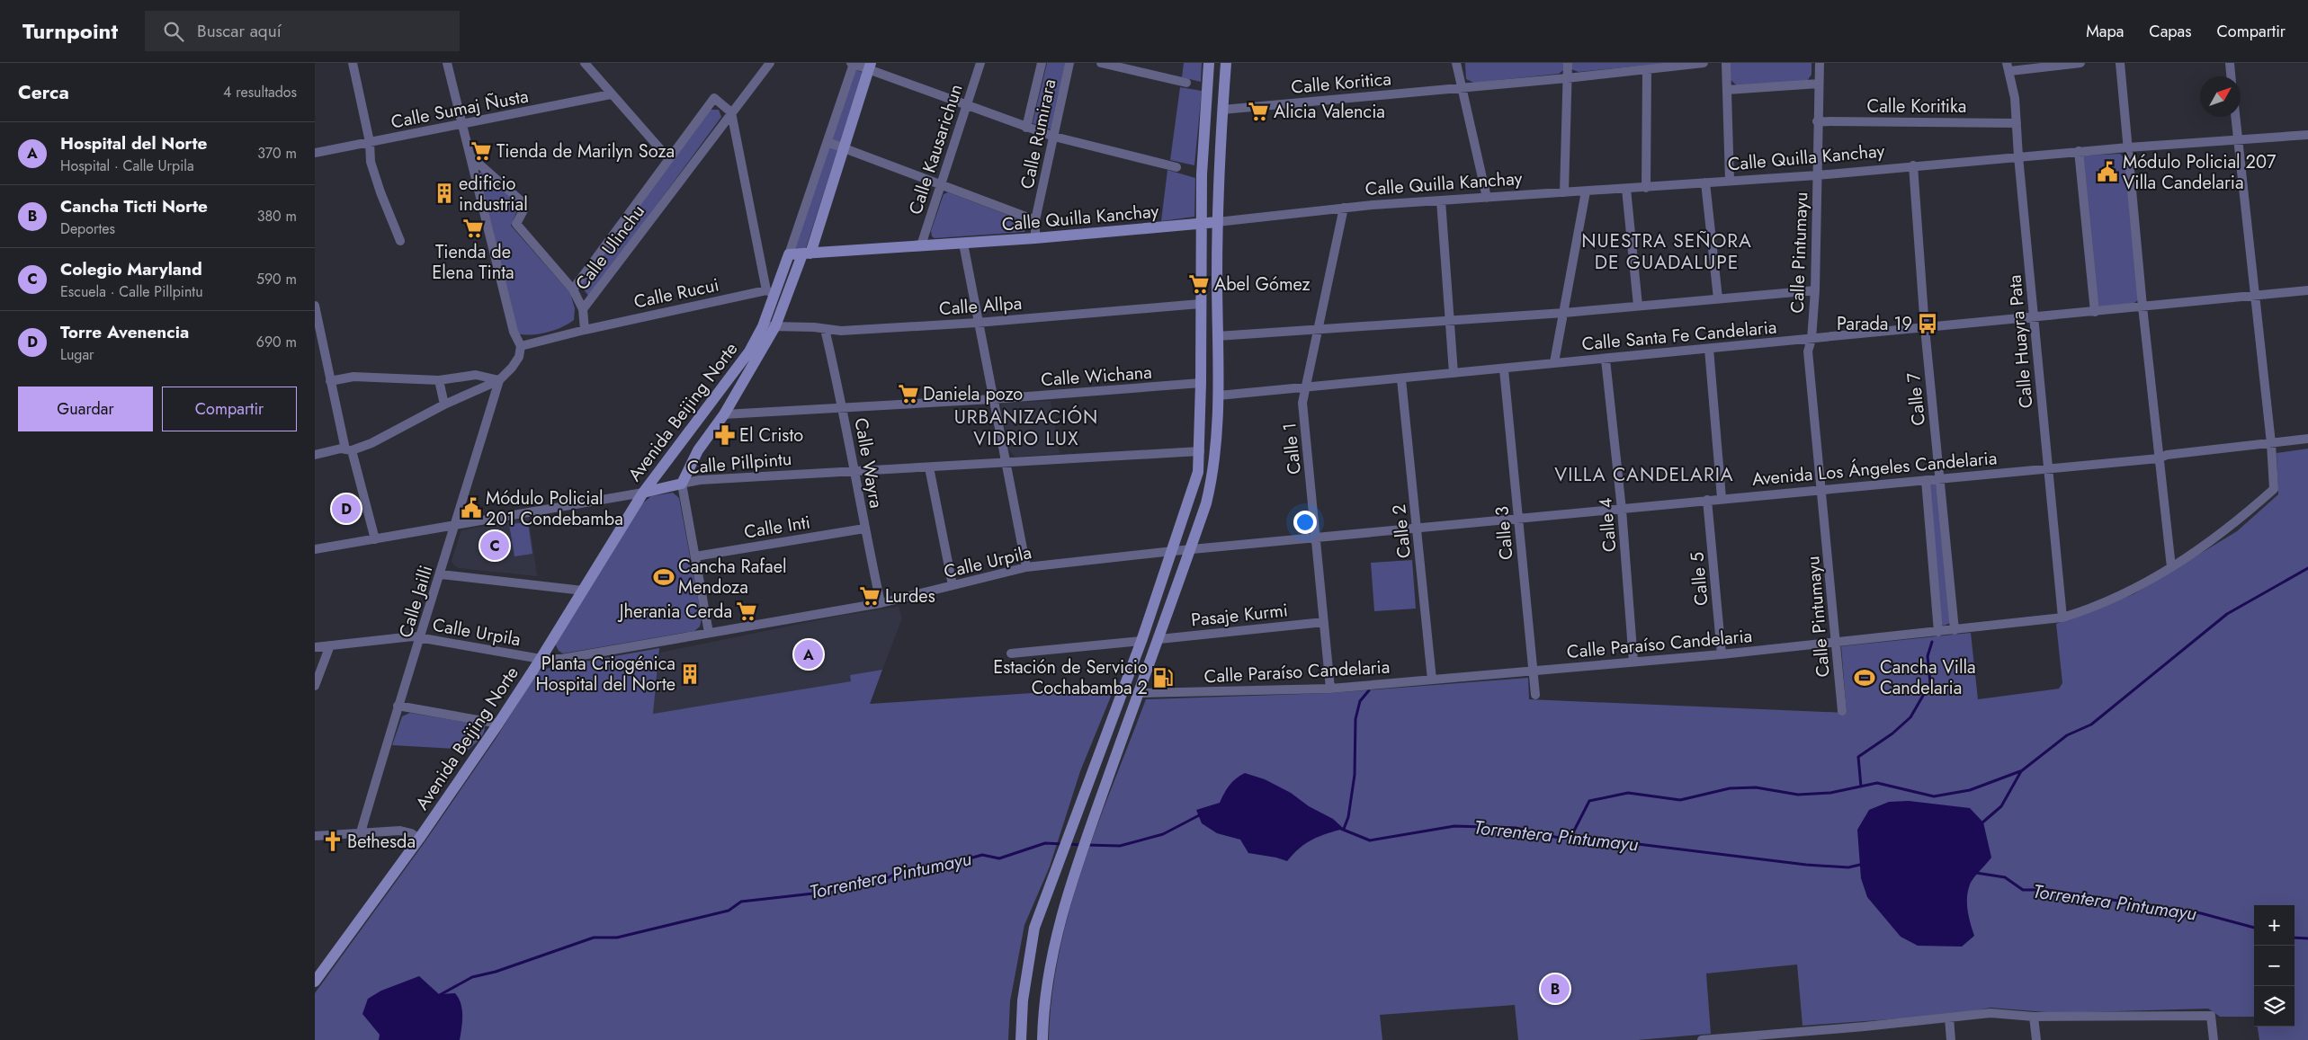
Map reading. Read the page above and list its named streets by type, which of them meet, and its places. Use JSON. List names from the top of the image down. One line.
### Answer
{"streets":{"main road":["Calle Quilla Kanchay","Avenida Beijing Norte","Calle Pillpintu"],"street":["Calle Koritica","Calle Koritika","Calle Sumaj Ñusta","Calle Rumirara","Calle Kausarichun","Calle Ulinchu","Calle Pintumayu","Calle Rucui","Calle Allpa","Calle Santa Fe Candelaria","Calle Huayra Pata","Calle Wichana","Calle 7","Calle 1","Calle Wayra","Avenida Los Ángeles Candelaria","Calle 4","Calle Inti","Calle 2","Calle 3","Calle Urpila","Calle 5","Calle Jailli","Pasaje Kurmi","Calle Paraíso Candelaria"]},"crossings":[["Calle Koritika","Calle Pintumayu"],["Calle Koritika","Calle Huayra Pata"],["Calle Rumirara","Calle Quilla Kanchay"],["Calle Kausarichun","Calle Quilla Kanchay"],["Calle Quilla Kanchay","Calle Pintumayu"],["Calle Quilla Kanchay","Calle Huayra Pata"],["Calle Quilla Kanchay","Calle 7"],["Calle Quilla Kanchay","Avenida Beijing Norte"],["Calle Quilla Kanchay","Calle 1"],["Calle Ulinchu","Calle Rucui"],["Calle Pintumayu","Calle Santa Fe Candelaria"],["Calle Pintumayu","Avenida Los Ángeles Candelaria"],["Calle Pintumayu","Calle Paraíso Candelaria"],["Calle Rucui","Avenida Beijing Norte"],["Calle Allpa","Avenida Beijing Norte"],["Calle Allpa","Calle Wayra"],["Calle Santa Fe Candelaria","Calle Huayra Pata"],["Calle Santa Fe Candelaria","Calle 7"],["Calle Santa Fe Candelaria","Calle 1"],["Calle Santa Fe Candelaria","Calle 4"],["Calle Santa Fe Candelaria","Calle 2"],["Calle Santa Fe Candelaria","Calle 3"],["Calle Huayra Pata","Avenida Los Ángeles Candelaria"],["Calle Huayra Pata","Calle Paraíso Candelaria"],["Calle Wichana","Avenida Beijing Norte"],["Calle Wichana","Calle Wayra"],["Calle 7","Avenida Los Ángeles Candelaria"],["Calle 7","Calle Paraíso Candelaria"],["Avenida Beijing Norte","Calle Pillpintu"],["Avenida Beijing Norte","Calle Urpila"],["Calle 1","Avenida Los Ángeles Candelaria"],["Calle 1","Pasaje Kurmi"],["Calle 1","Calle Paraíso Candelaria"],["Calle Pillpintu","Calle Wayra"],["Calle Pillpintu","Calle Jailli"],["Calle Wayra","Calle Inti"],["Calle Wayra","Calle Urpila"],["Avenida Los Ángeles Candelaria","Calle 4"],["Avenida Los Ángeles Candelaria","Calle 2"],["Avenida Los Ángeles Candelaria","Calle 3"],["Avenida Los Ángeles Candelaria","Calle Urpila"],["Avenida Los Ángeles Candelaria","Calle 5"],["Avenida Los Ángeles Candelaria","Calle Paraíso Candelaria"],["Calle 4","Calle Paraíso Candelaria"],["Calle 2","Calle Paraíso Candelaria"],["Calle 3","Calle Paraíso Candelaria"],["Calle Urpila","Calle Jailli"],["Calle 5","Calle Paraíso Candelaria"]],"districts":["NUESTRA SEÑORA DE GUADALUPE","URBANIZACIÓN VIDRIO LUX","VILLA CANDELARIA"],"water":["Torrentera Pintumayu"],"places":{"supermarket":["Alicia Valencia","Tienda de Marilyn Soza","Tienda de Elena Tinta","Abel Gómez","Daniela pozo","Lurdes","Jherania Cerda"],"public building":["Módulo Policial 207 Villa Candelaria","Módulo Policial 201 Condebamba"],"building":["edificio industrial","Planta Criogénica Hospital del Norte"],"bus stop":["Parada 19"],"pharmacy":["El Cristo"],"sports":["Cancha Rafael Mendoza","Cancha Villa Candelaria"],"fuel station":["Estación de Servicio Cochabamba 2"],"church":["Bethesda"]},"north":"top right","page":{"header":"Turnpoint","search":"Buscar aquí","nav":["Mapa","Capas","Compartir"],"heading":["Cerca","4 resultados"],"list":[{"mark":"A","name":"Hospital del Norte","note":"Hospital · Calle Urpila","value":"370 m"},{"mark":"B","name":"Cancha Ticti Norte","note":"Deportes","value":"380 m"},{"mark":"C","name":"Colegio Maryland","note":"Escuela · Calle Pillpintu","value":"590 m"},{"mark":"D","name":"Torre Avenencia","note":"Lugar","value":"690 m"}],"buttons":["Guardar","Compartir"],"pins":["D","C","A","B"],"map_buttons":["+","−"]}}
